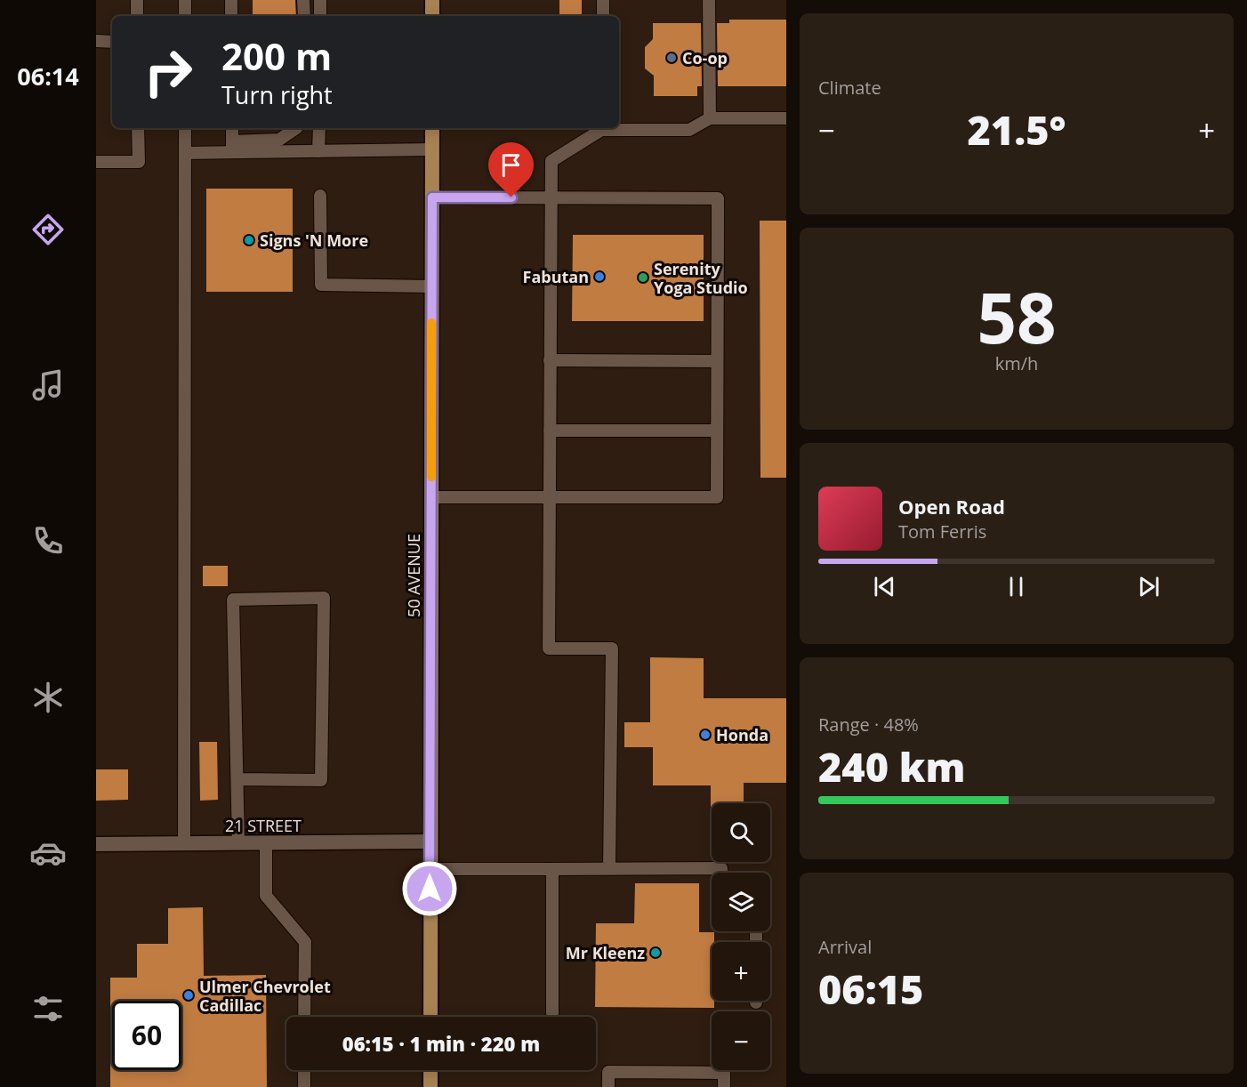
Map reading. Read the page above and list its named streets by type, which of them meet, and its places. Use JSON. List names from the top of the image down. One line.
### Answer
{"streets":{"main road":["50 AVENUE"],"street":["21 STREET"]},"crossings":[["50 AVENUE","21 STREET"]],"places":["Co-op","Signs 'N More","Fabutan","Serenity Yoga Studio","Honda","Mr Kleenz","Ulmer Chevrolet Cadillac"],"page":{"tabs":"06:14","tile":["Climate",["58","km/h"],["Range · 48%","240 km"],["Arrival","06:15"]],"turn":["200 m","Turn right"],"heat":["−","21.5°","+"],"song":["Open Road","Tom Ferris"],"map_buttons":["+","−"],"limit":"60","trip":"06:15 · 1 min · 220 m"}}
